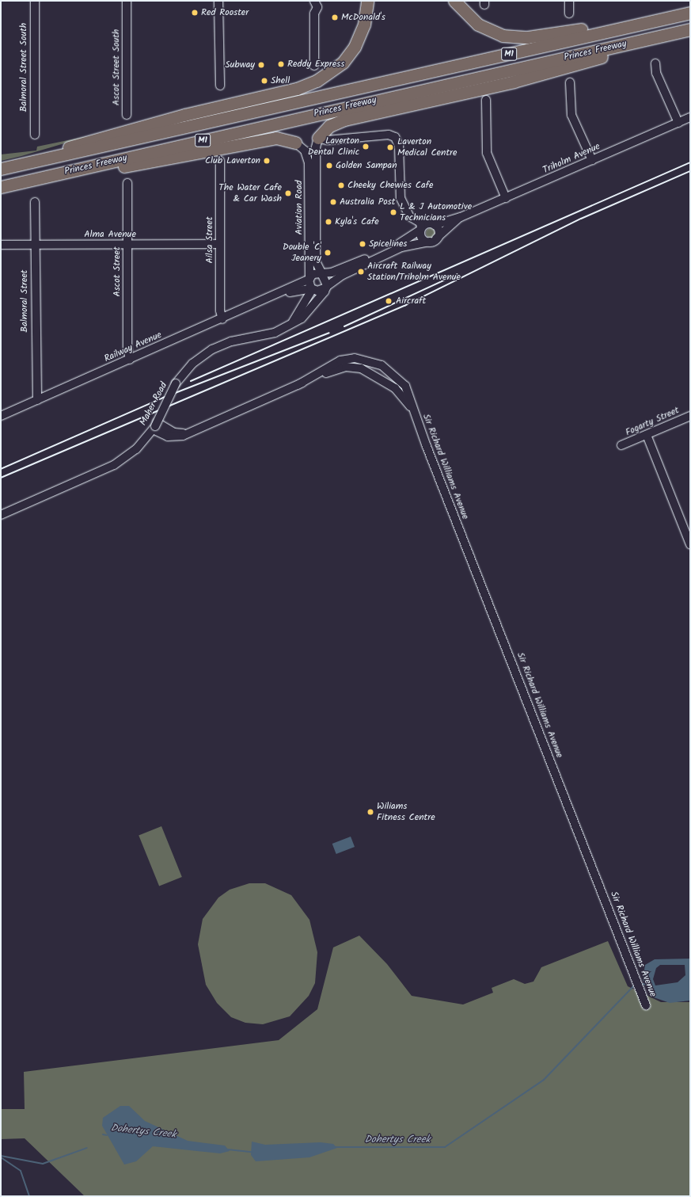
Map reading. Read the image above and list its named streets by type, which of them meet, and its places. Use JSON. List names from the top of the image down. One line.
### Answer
{"streets":{"highway":["Princes Freeway","M1"],"street":["Balmoral Street South","Ascot Street South","Triholm Avenue","Aviation Road","Alma Avenue","Ailsa Street","Ascot Street","Balmoral Street","Railway Avenue","Maher Road","Fogarty Street","Sir Richard Williams Avenue"]},"crossings":[["Aviation Road","Railway Avenue"],["Aviation Road","Maher Road"],["Alma Avenue","Ailsa Street"],["Alma Avenue","Ascot Street"],["Alma Avenue","Balmoral Street"],["Ailsa Street","Railway Avenue"],["Ascot Street","Railway Avenue"],["Balmoral Street","Railway Avenue"],["Railway Avenue","Maher Road"],["Maher Road","Sir Richard Williams Avenue"]],"water":["Dohertys Creek"],"places":["Red Rooster","McDonald's","Reddy Express","Subway","Shell","Laverton Dental Clinic","Laverton Medical Centre","Club Laverton","Golden Sampan","Cheeky Chewies Cafe","The Water Cafe & Car Wash","Australia Post","L & J Automotive Technicians","Kyla's Cafe","Spicelines","Double 'C' Jeanery","Aircraft Railway Station/Triholm Avenue","Aircraft","Wiliams Fitness Centre"]}
